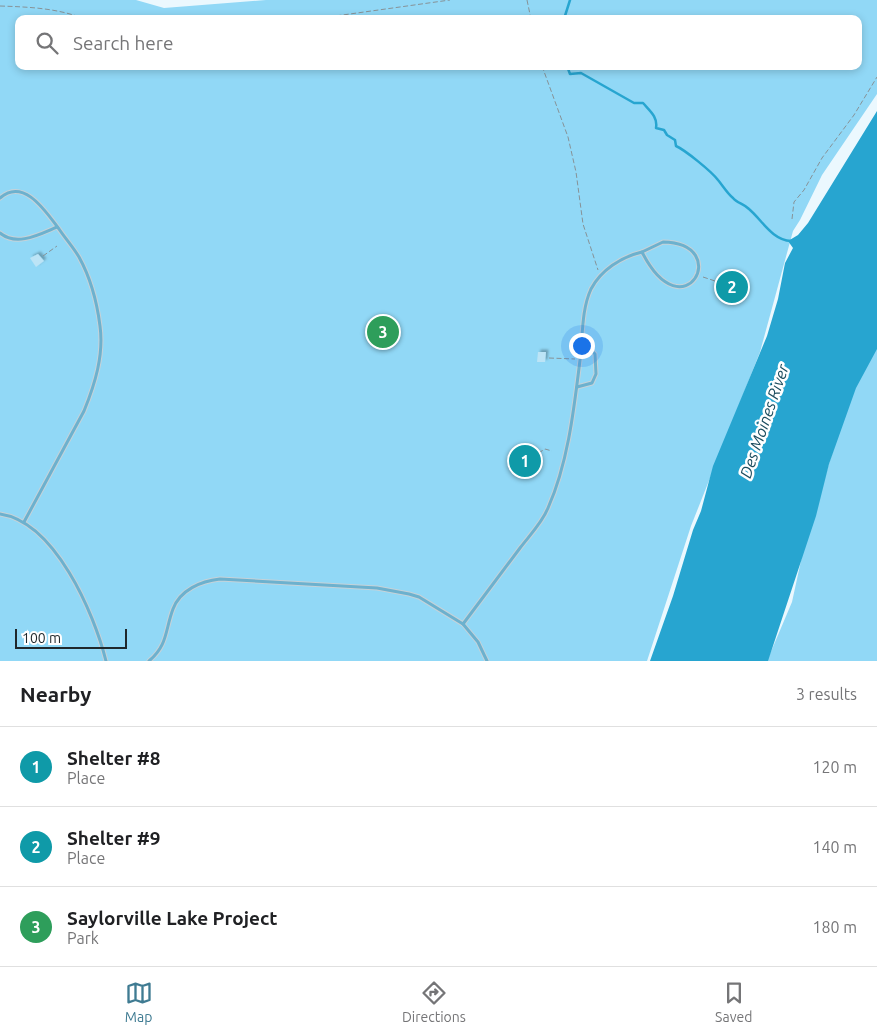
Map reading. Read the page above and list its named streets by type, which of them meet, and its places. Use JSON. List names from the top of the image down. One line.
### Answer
{"water":["Des Moines River"],"scale_bar":"100 m","page":{"search":"Search here","pins":["2","3","1"],"scale":"100 m","heading":["Nearby","3 results"],"list":[{"mark":"1","name":"Shelter #8","note":"Place","value":"120 m"},{"mark":"2","name":"Shelter #9","note":"Place","value":"140 m"},{"mark":"3","name":"Saylorville Lake Project","note":"Park","value":"180 m"}],"nav":["Map","Directions","Saved"]}}
